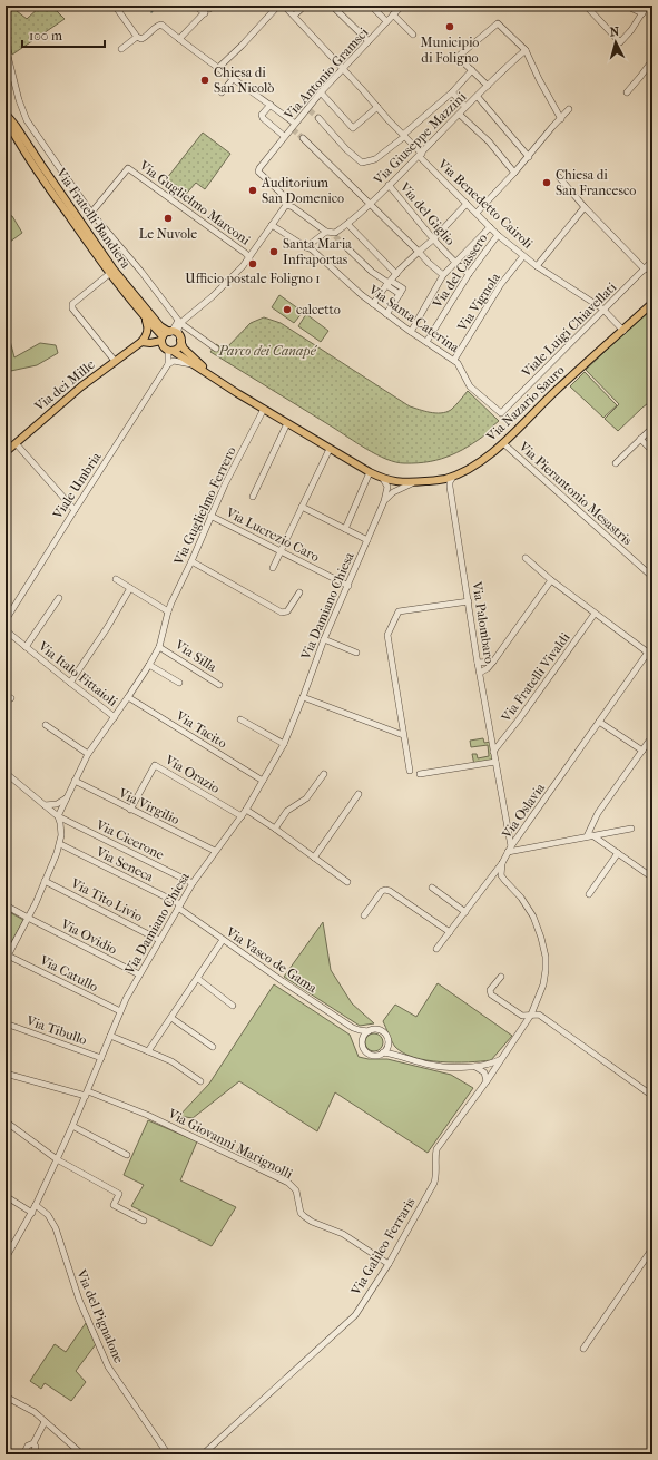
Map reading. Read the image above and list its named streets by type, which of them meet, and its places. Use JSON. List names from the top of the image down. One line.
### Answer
{"streets":{"main road":["Via Fratelli Bandiera","Via dei Mille","Via Nazario Sauro"],"street":["Via Antonio Gramsci","Via Giuseppe Mazzini","Via Guglielmo Marconi","Via Benedetto Cairoli","Via del Giglio","Via del Cassero","Via Vignola","Via Santa Caterina","Viale Luigi Chiavellati","Viale Umbria","Via Pierantonio Mesastris","Via Guglielmo Ferrero","Via Lucrezio Caro","Via Damiano Chiesa","Via Palombaro","Via Silla","Via Italo Fittaioli","Via Fratelli Vivaldi","Via Tacito","Via Orazio","Via Virgilio","Via Oslavia","Via Cicerone","Via Seneca","Via Tito Livio","Via Ovidio","Via Vasco de Gama","Via Catullo","Via Tibullo","Via Giovanni Marignolli","Via Galileo Ferraris","Via del Pignalone"]},"crossings":[["Via Antonio Gramsci","Via Benedetto Cairoli"],["Via Giuseppe Mazzini","Via Benedetto Cairoli"],["Via Giuseppe Mazzini","Via del Giglio"],["Via Giuseppe Mazzini","Via Santa Caterina"],["Via Benedetto Cairoli","Via del Cassero"],["Via Benedetto Cairoli","Via Vignola"],["Via Benedetto Cairoli","Viale Luigi Chiavellati"],["Via Benedetto Cairoli","Via Nazario Sauro"],["Via del Giglio","Via del Cassero"],["Via Fratelli Bandiera","Via Nazario Sauro"],["Via del Cassero","Via Santa Caterina"],["Via Vignola","Via Santa Caterina"],["Via Santa Caterina","Viale Luigi Chiavellati"],["Via Nazario Sauro","Via Pierantonio Mesastris"],["Via Nazario Sauro","Via Guglielmo Ferrero"],["Via Nazario Sauro","Via Damiano Chiesa"],["Via Nazario Sauro","Via Palombaro"],["Via Guglielmo Ferrero","Via Lucrezio Caro"],["Via Guglielmo Ferrero","Via Silla"],["Via Guglielmo Ferrero","Via Italo Fittaioli"],["Via Guglielmo Ferrero","Via Tacito"],["Via Guglielmo Ferrero","Via Virgilio"],["Via Guglielmo Ferrero","Via Cicerone"],["Via Lucrezio Caro","Via Damiano Chiesa"],["Via Damiano Chiesa","Via Tacito"],["Via Damiano Chiesa","Via Orazio"],["Via Damiano Chiesa","Via Virgilio"],["Via Damiano Chiesa","Via Cicerone"],["Via Damiano Chiesa","Via Seneca"],["Via Damiano Chiesa","Via Tito Livio"],["Via Damiano Chiesa","Via Ovidio"],["Via Damiano Chiesa","Via Vasco de Gama"],["Via Damiano Chiesa","Via Catullo"],["Via Damiano Chiesa","Via Tibullo"],["Via Damiano Chiesa","Via Giovanni Marignolli"],["Via Damiano Chiesa","Via del Pignalone"],["Via Palombaro","Via Fratelli Vivaldi"],["Via Palombaro","Via Oslavia"],["Via Orazio","Via Virgilio"],["Via Oslavia","Via Galileo Ferraris"],["Via Seneca","Via Vasco de Gama"],["Via Vasco de Gama","Via Galileo Ferraris"],["Via Giovanni Marignolli","Via Galileo Ferraris"]],"parks":["Parco dei Canapé"],"places":["Municipio di Foligno","Chiesa di San Nicolò","Chiesa di San Francesco","Auditorium San Domenico","Le Nuvole","Santa Maria Infraportas","Ufficio postale Foligno 1","calcetto"],"scale_bar":"100 m","north":"top"}
